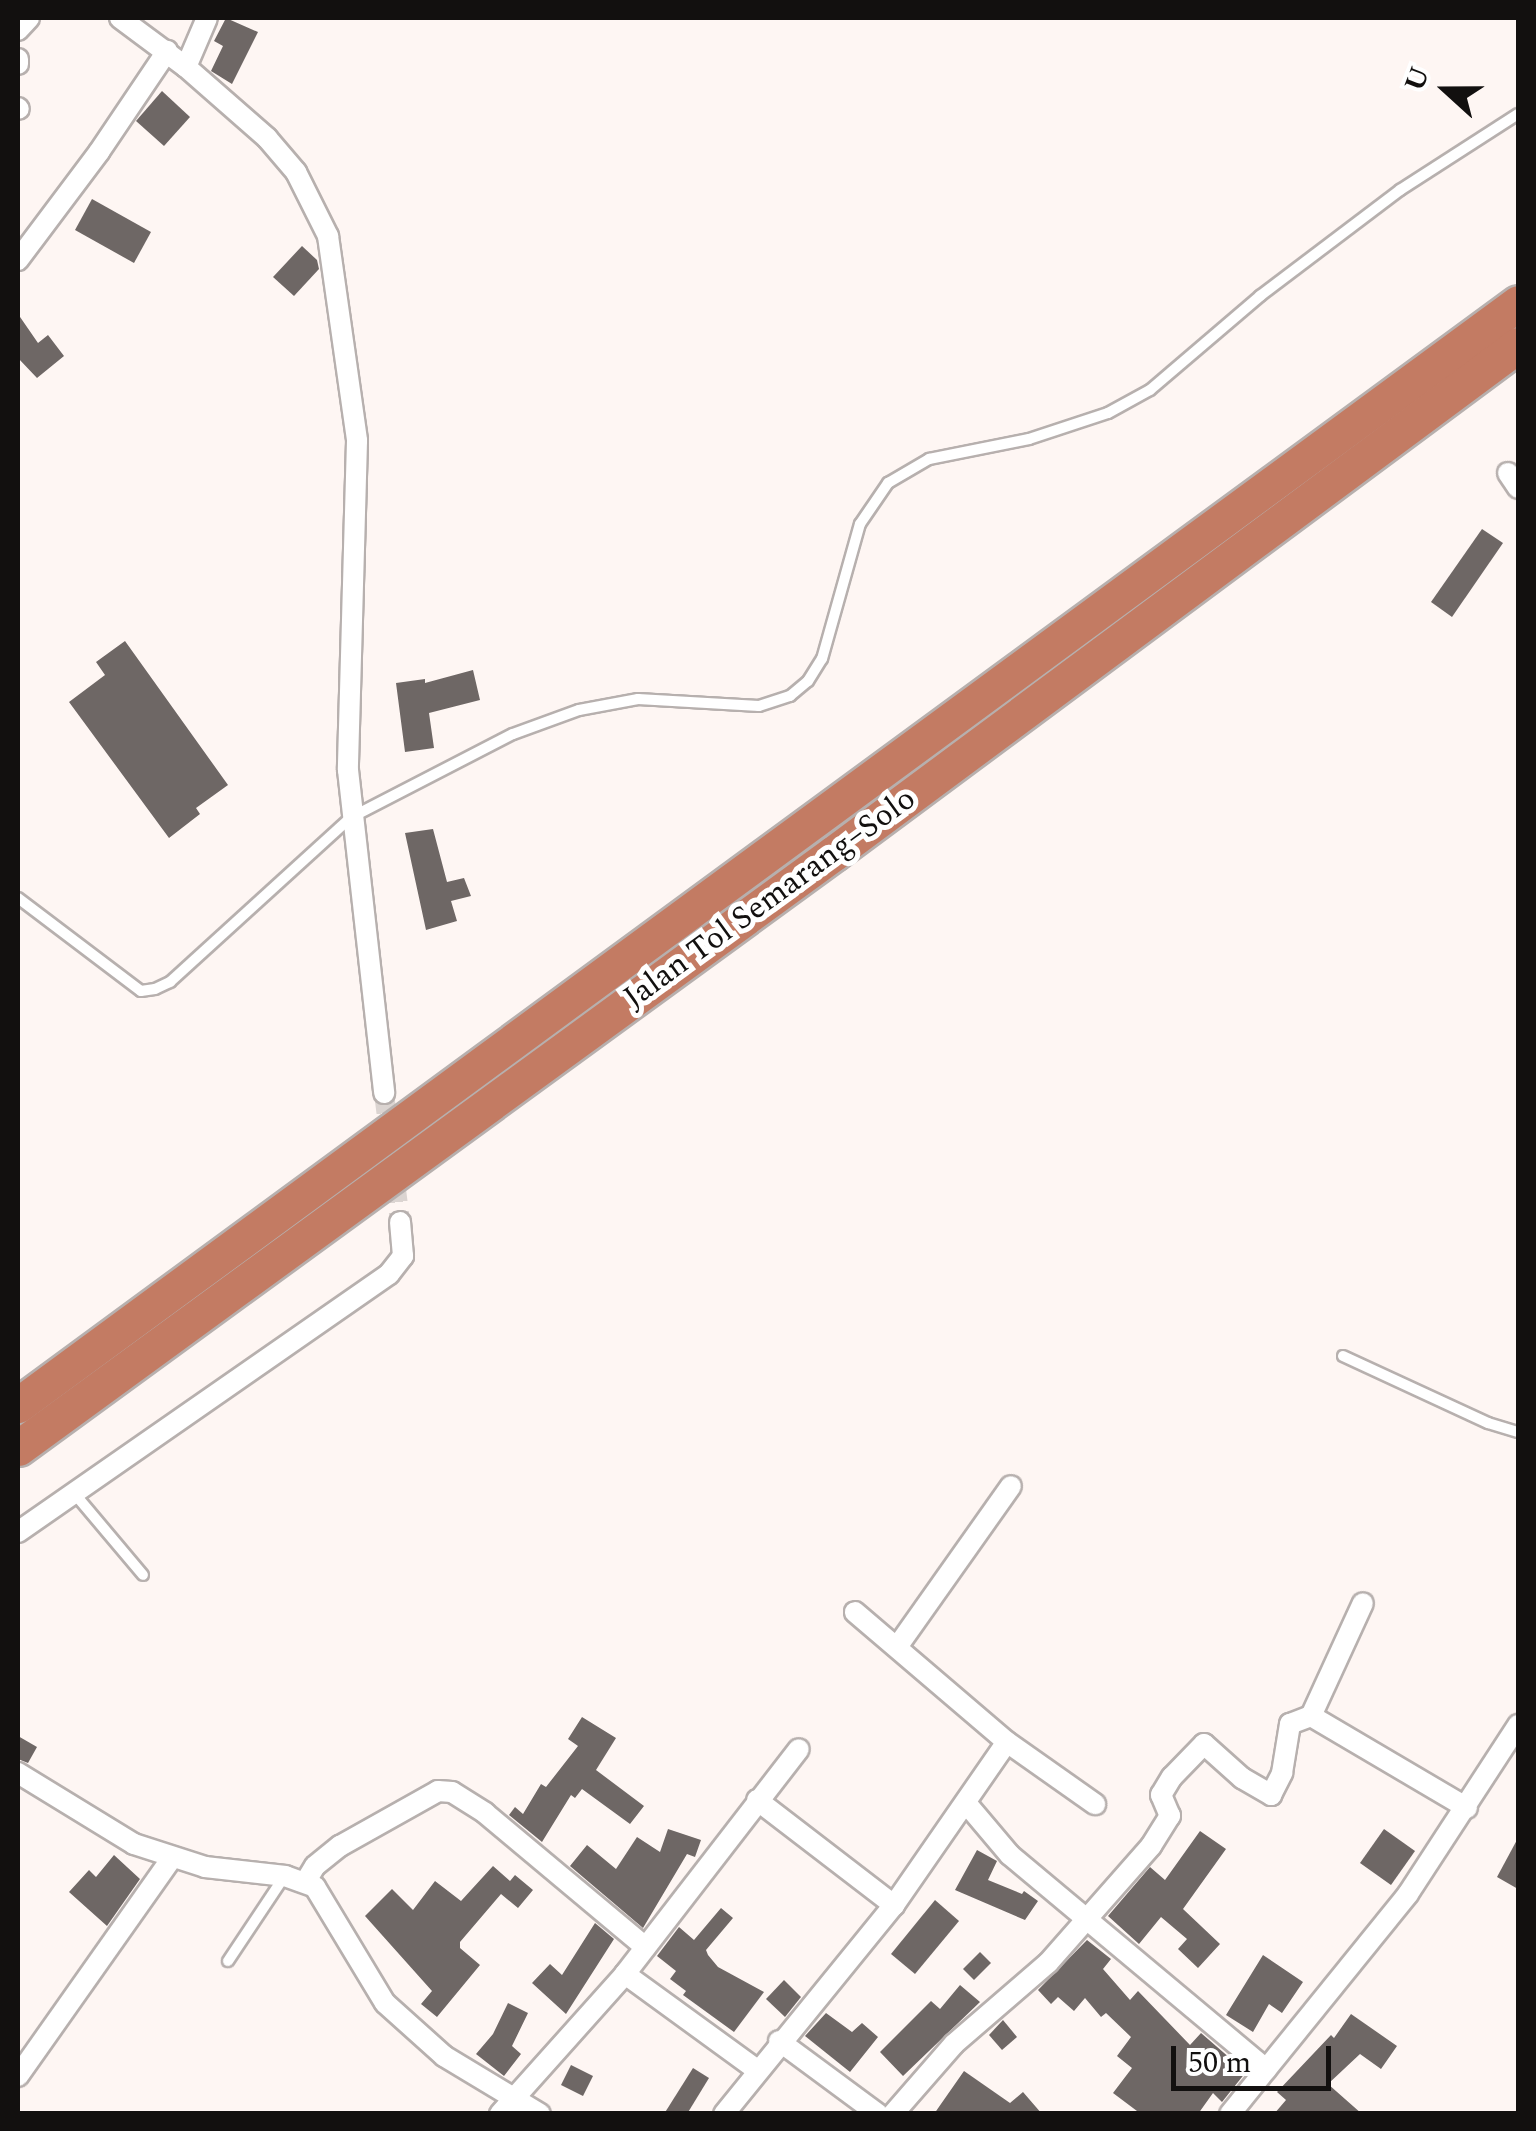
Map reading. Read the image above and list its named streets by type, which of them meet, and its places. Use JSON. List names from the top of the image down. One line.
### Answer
{"streets":{"highway":["Jalan Tol Semarang–Solo"]},"scale_bar":"50 m","north":"left"}
